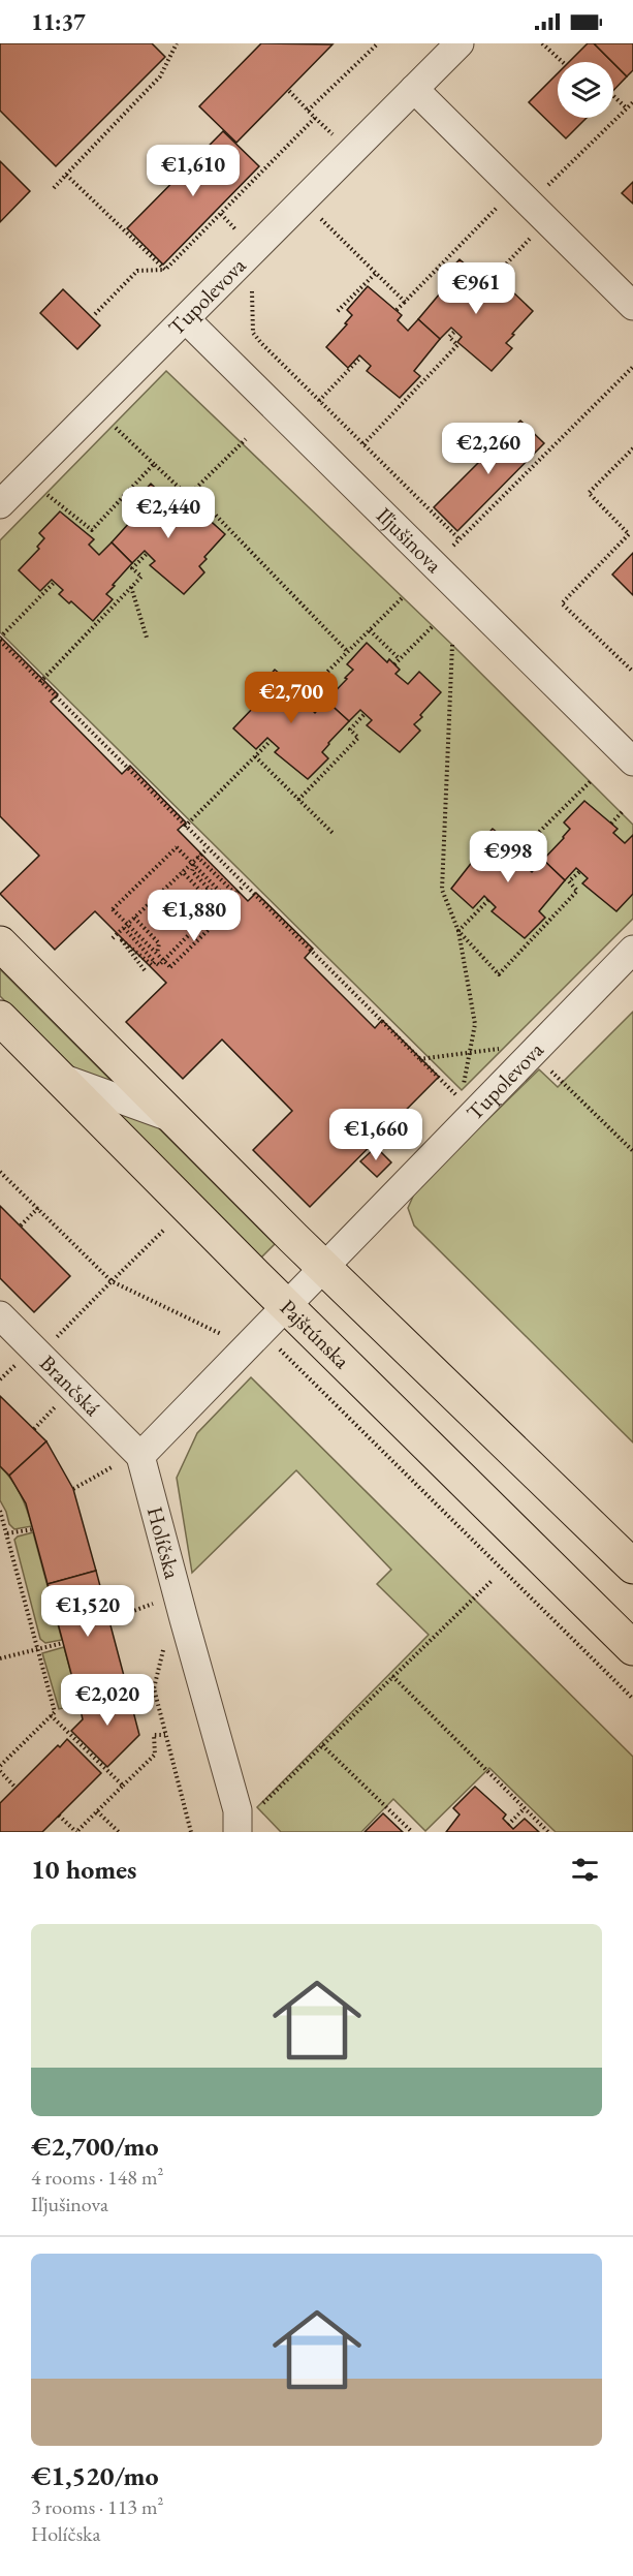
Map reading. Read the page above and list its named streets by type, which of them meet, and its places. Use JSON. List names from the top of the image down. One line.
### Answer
{"streets":{"main road":["Pajštúnska"],"street":["Tupolevova","Iľjušinova","Brančská","Holíčska"]},"crossings":[["Tupolevova","Iľjušinova"],["Tupolevova","Pajštúnska"],["Brančská","Holíčska"]],"page":{"status":"11:37","price":["€1,610","€961","€2,260","€2,440","€2,700","€998","€1,880","€1,660","€1,520","€2,020"],"heading":"10 homes","list":[{"name":"€2,700/mo","note":"4 rooms · 148 m² · Iľjušinova"},{"name":"€1,520/mo","note":"3 rooms · 113 m² · Holíčska"}]}}
